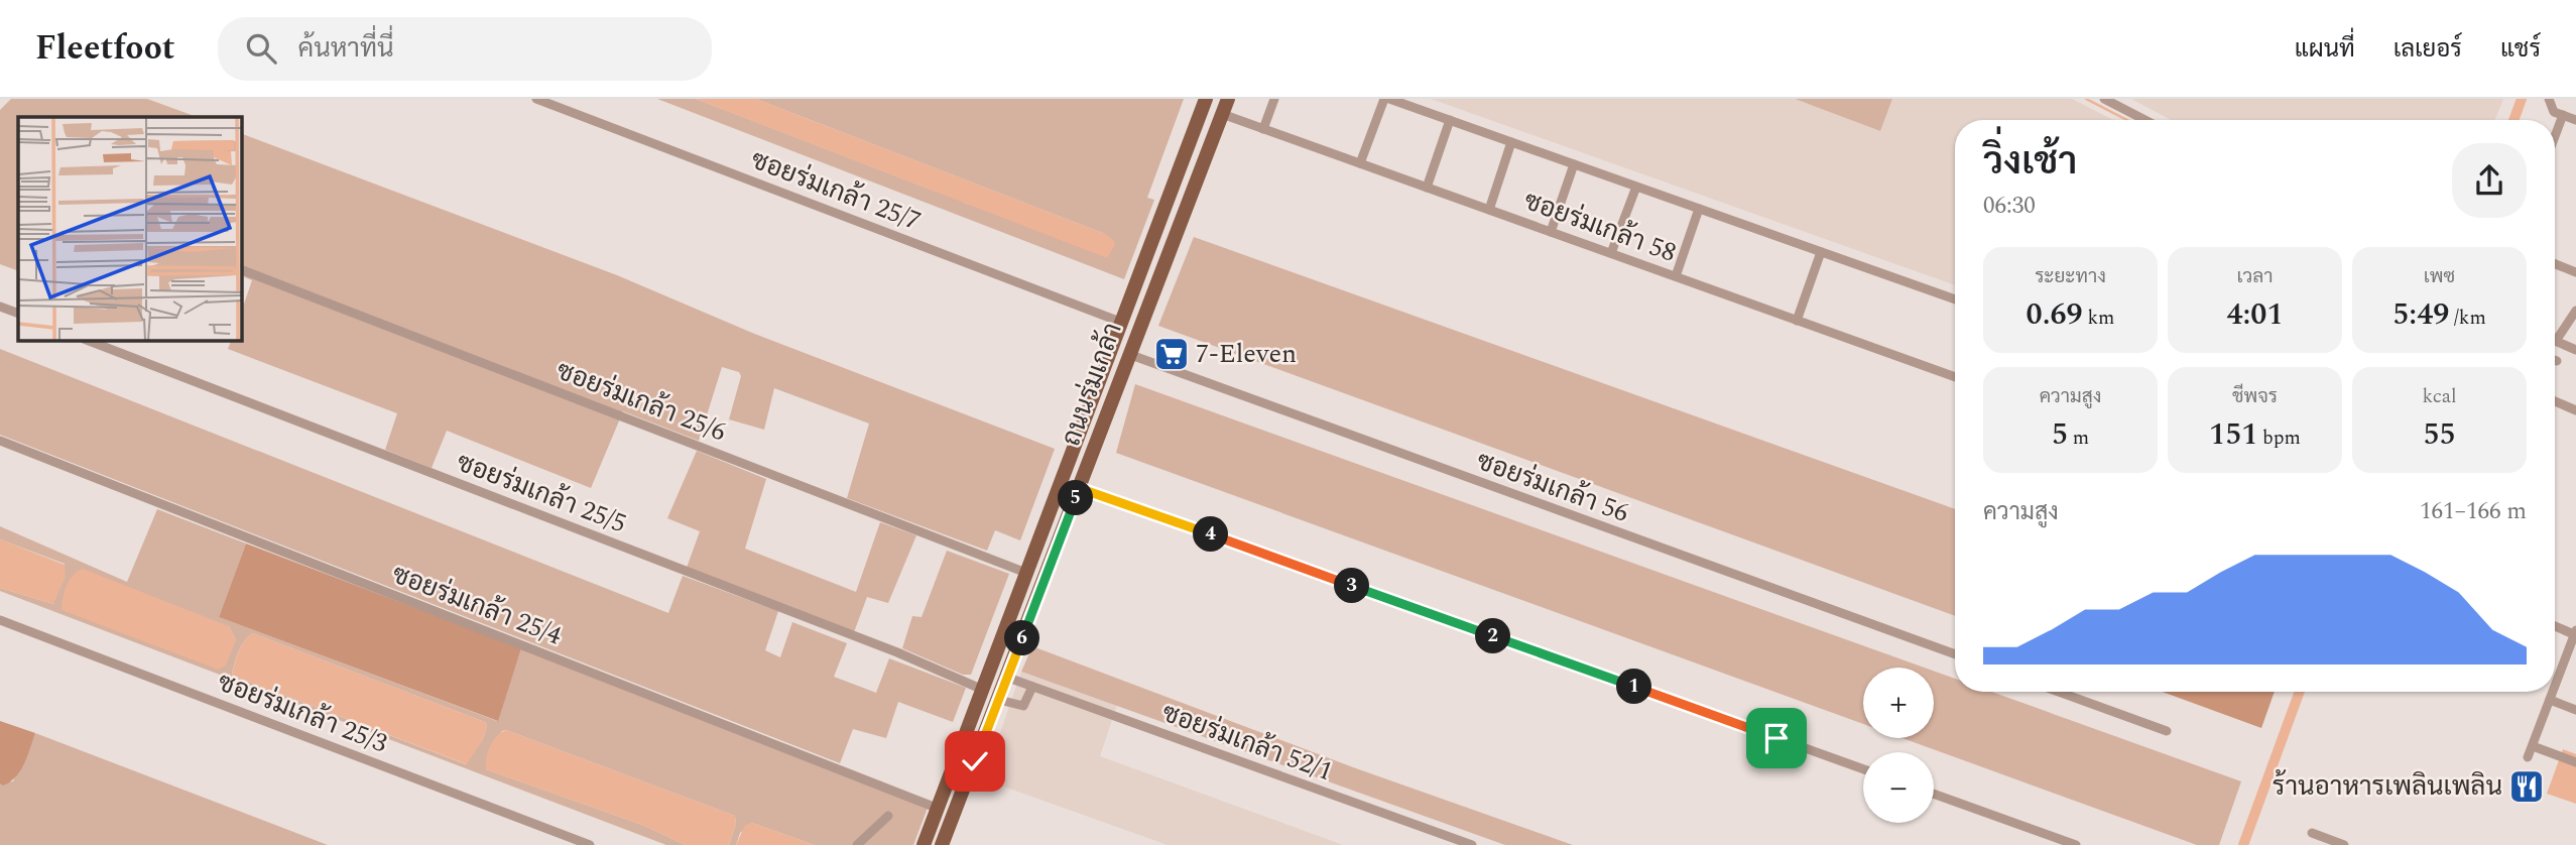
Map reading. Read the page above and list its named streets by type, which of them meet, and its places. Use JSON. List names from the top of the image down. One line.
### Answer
{"streets":{"main road":["ถนนร่มเกล้า"],"street":["ซอยร่มเกล้า 25/7","ซอยร่มเกล้า 58","ซอยร่มเกล้า 25/6","ซอยร่มเกล้า 56","ซอยร่มเกล้า 25/5","ซอยร่มเกล้า 25/4","ซอยร่มเกล้า 25/3","ซอยร่มเกล้า 52/1"]},"crossings":[["ซอยร่มเกล้า 25/7","ถนนร่มเกล้า"],["ซอยร่มเกล้า 58","ถนนร่มเกล้า"],["ถนนร่มเกล้า","ซอยร่มเกล้า 25/6"],["ถนนร่มเกล้า","ซอยร่มเกล้า 56"],["ถนนร่มเกล้า","ซอยร่มเกล้า 25/5"],["ถนนร่มเกล้า","ซอยร่มเกล้า 25/4"],["ถนนร่มเกล้า","ซอยร่มเกล้า 52/1"]],"places":{"supermarket":["7-Eleven"],"restaurant":["ร้านอาหารเพลินเพลิน"]},"page":{"header":"Fleetfoot","search":"ค้นหาที่นี่","nav":["แผนที่","เลเยอร์","แชร์"],"heading":["วิ่งเช้า","06:30"],"stats":[["ระยะทาง","0.69 km"],["เวลา","4:01"],["เพซ","5:49 /km"],["ความสูง","5 m"],["ชีพจร","151 bpm"],["kcal","55"]],"pins":["5","4","3","2","6","1"],"chart":["ความสูง","161–166 m"],"map_buttons":["+","−"]}}
